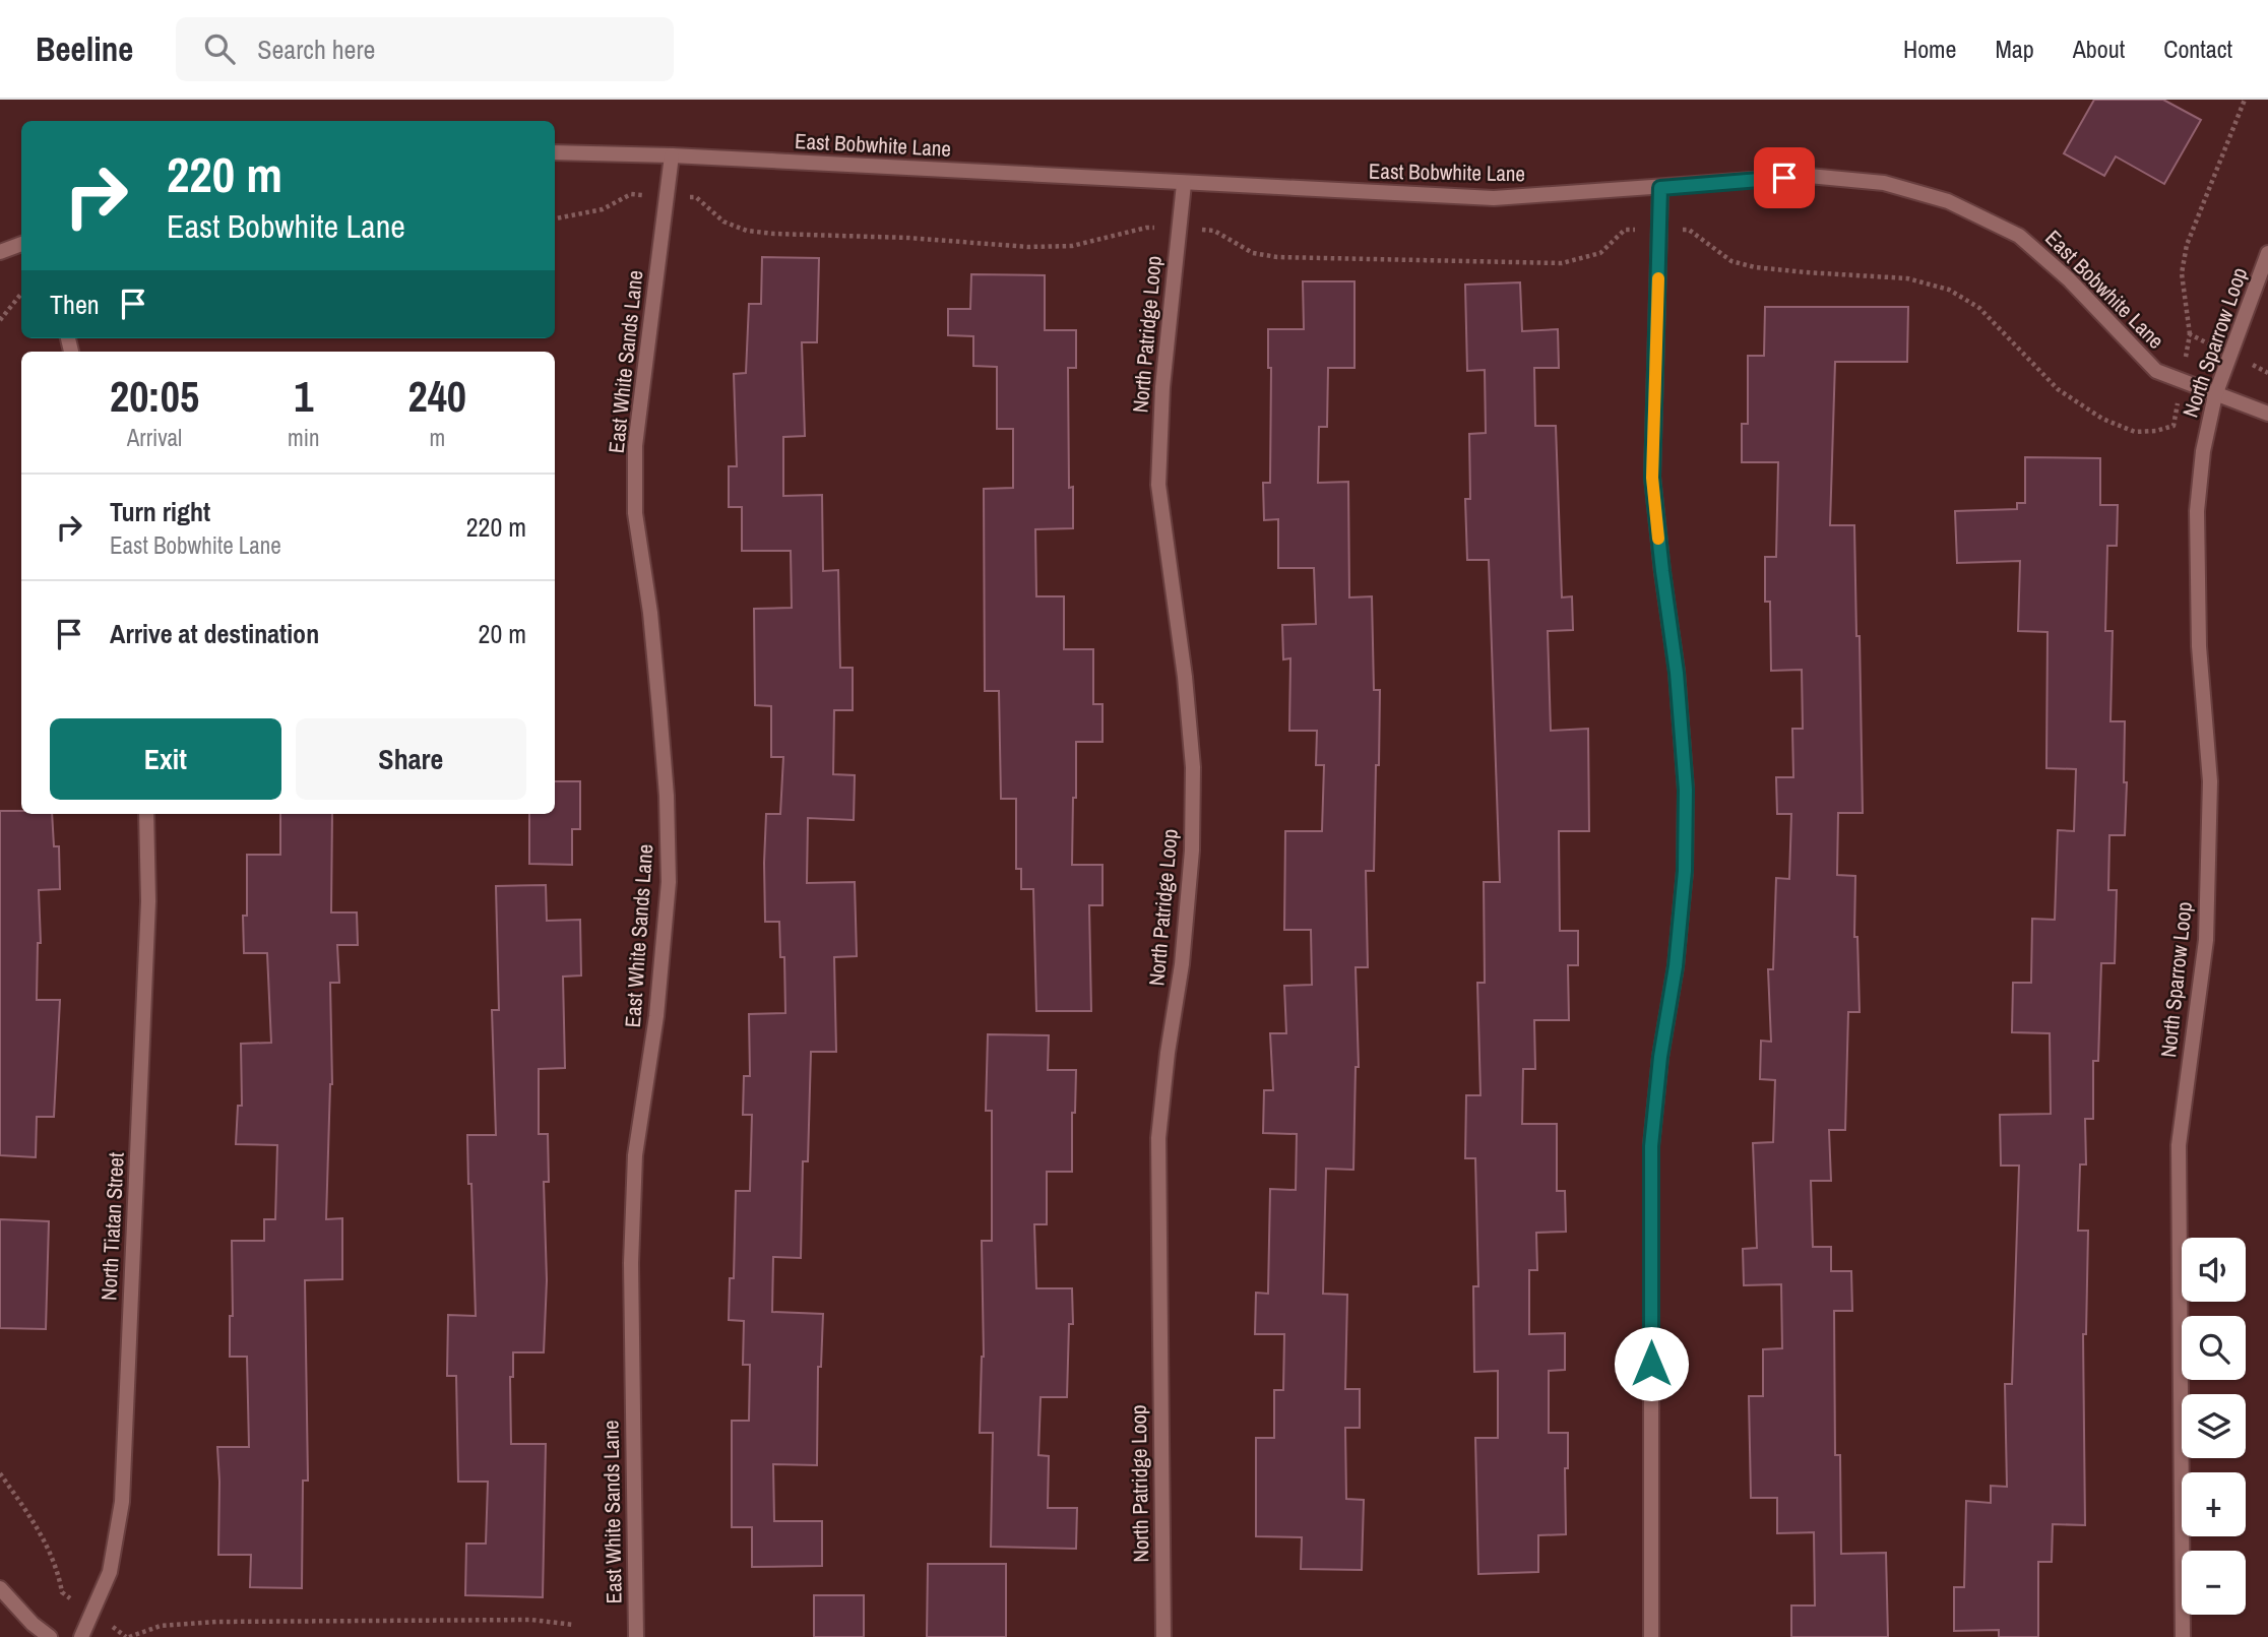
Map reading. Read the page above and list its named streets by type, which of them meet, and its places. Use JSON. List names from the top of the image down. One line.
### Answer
{"streets":{"street":["East Bobwhite Lane","North Patridge Loop","North Sparrow Loop","East White Sands Lane","North Tiatan Street"]},"crossings":[["East Bobwhite Lane","North Patridge Loop"],["East Bobwhite Lane","North Sparrow Loop"],["East Bobwhite Lane","East White Sands Lane"]],"page":{"header":"Beeline","search":"Search here","nav":["Home","Map","About","Contact"],"turn":["220 m","East Bobwhite Lane"],"then":"Then","eta":["20:05","Arrival","1","min","240","m"],"list":[{"name":"Turn right","note":"East Bobwhite Lane","value":"220 m"},{"name":"Arrive at destination","value":"20 m"}],"buttons":["Exit","Share"],"map_buttons":["+","−"]}}
